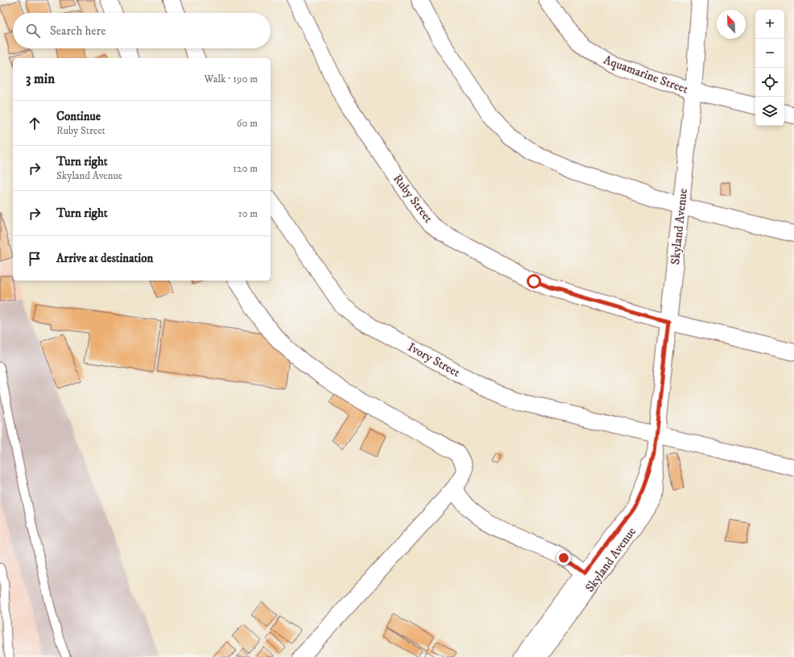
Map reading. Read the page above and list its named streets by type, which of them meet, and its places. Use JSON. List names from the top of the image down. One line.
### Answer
{"streets":{"street":["Aquamarine Street","Ruby Street","Skyland Avenue","Ivory Street"]},"crossings":[["Aquamarine Street","Skyland Avenue"],["Ruby Street","Skyland Avenue"],["Skyland Avenue","Ivory Street"]],"north":"top left","page":{"map_buttons":["+","−"],"search":"Search here","heading":["3 min","Walk · 190 m"],"list":[["Continue","Ruby Street","60 m"],["Turn right","Skyland Avenue","120 m"],["Turn right","10 m"],"Arrive at destination"]}}
